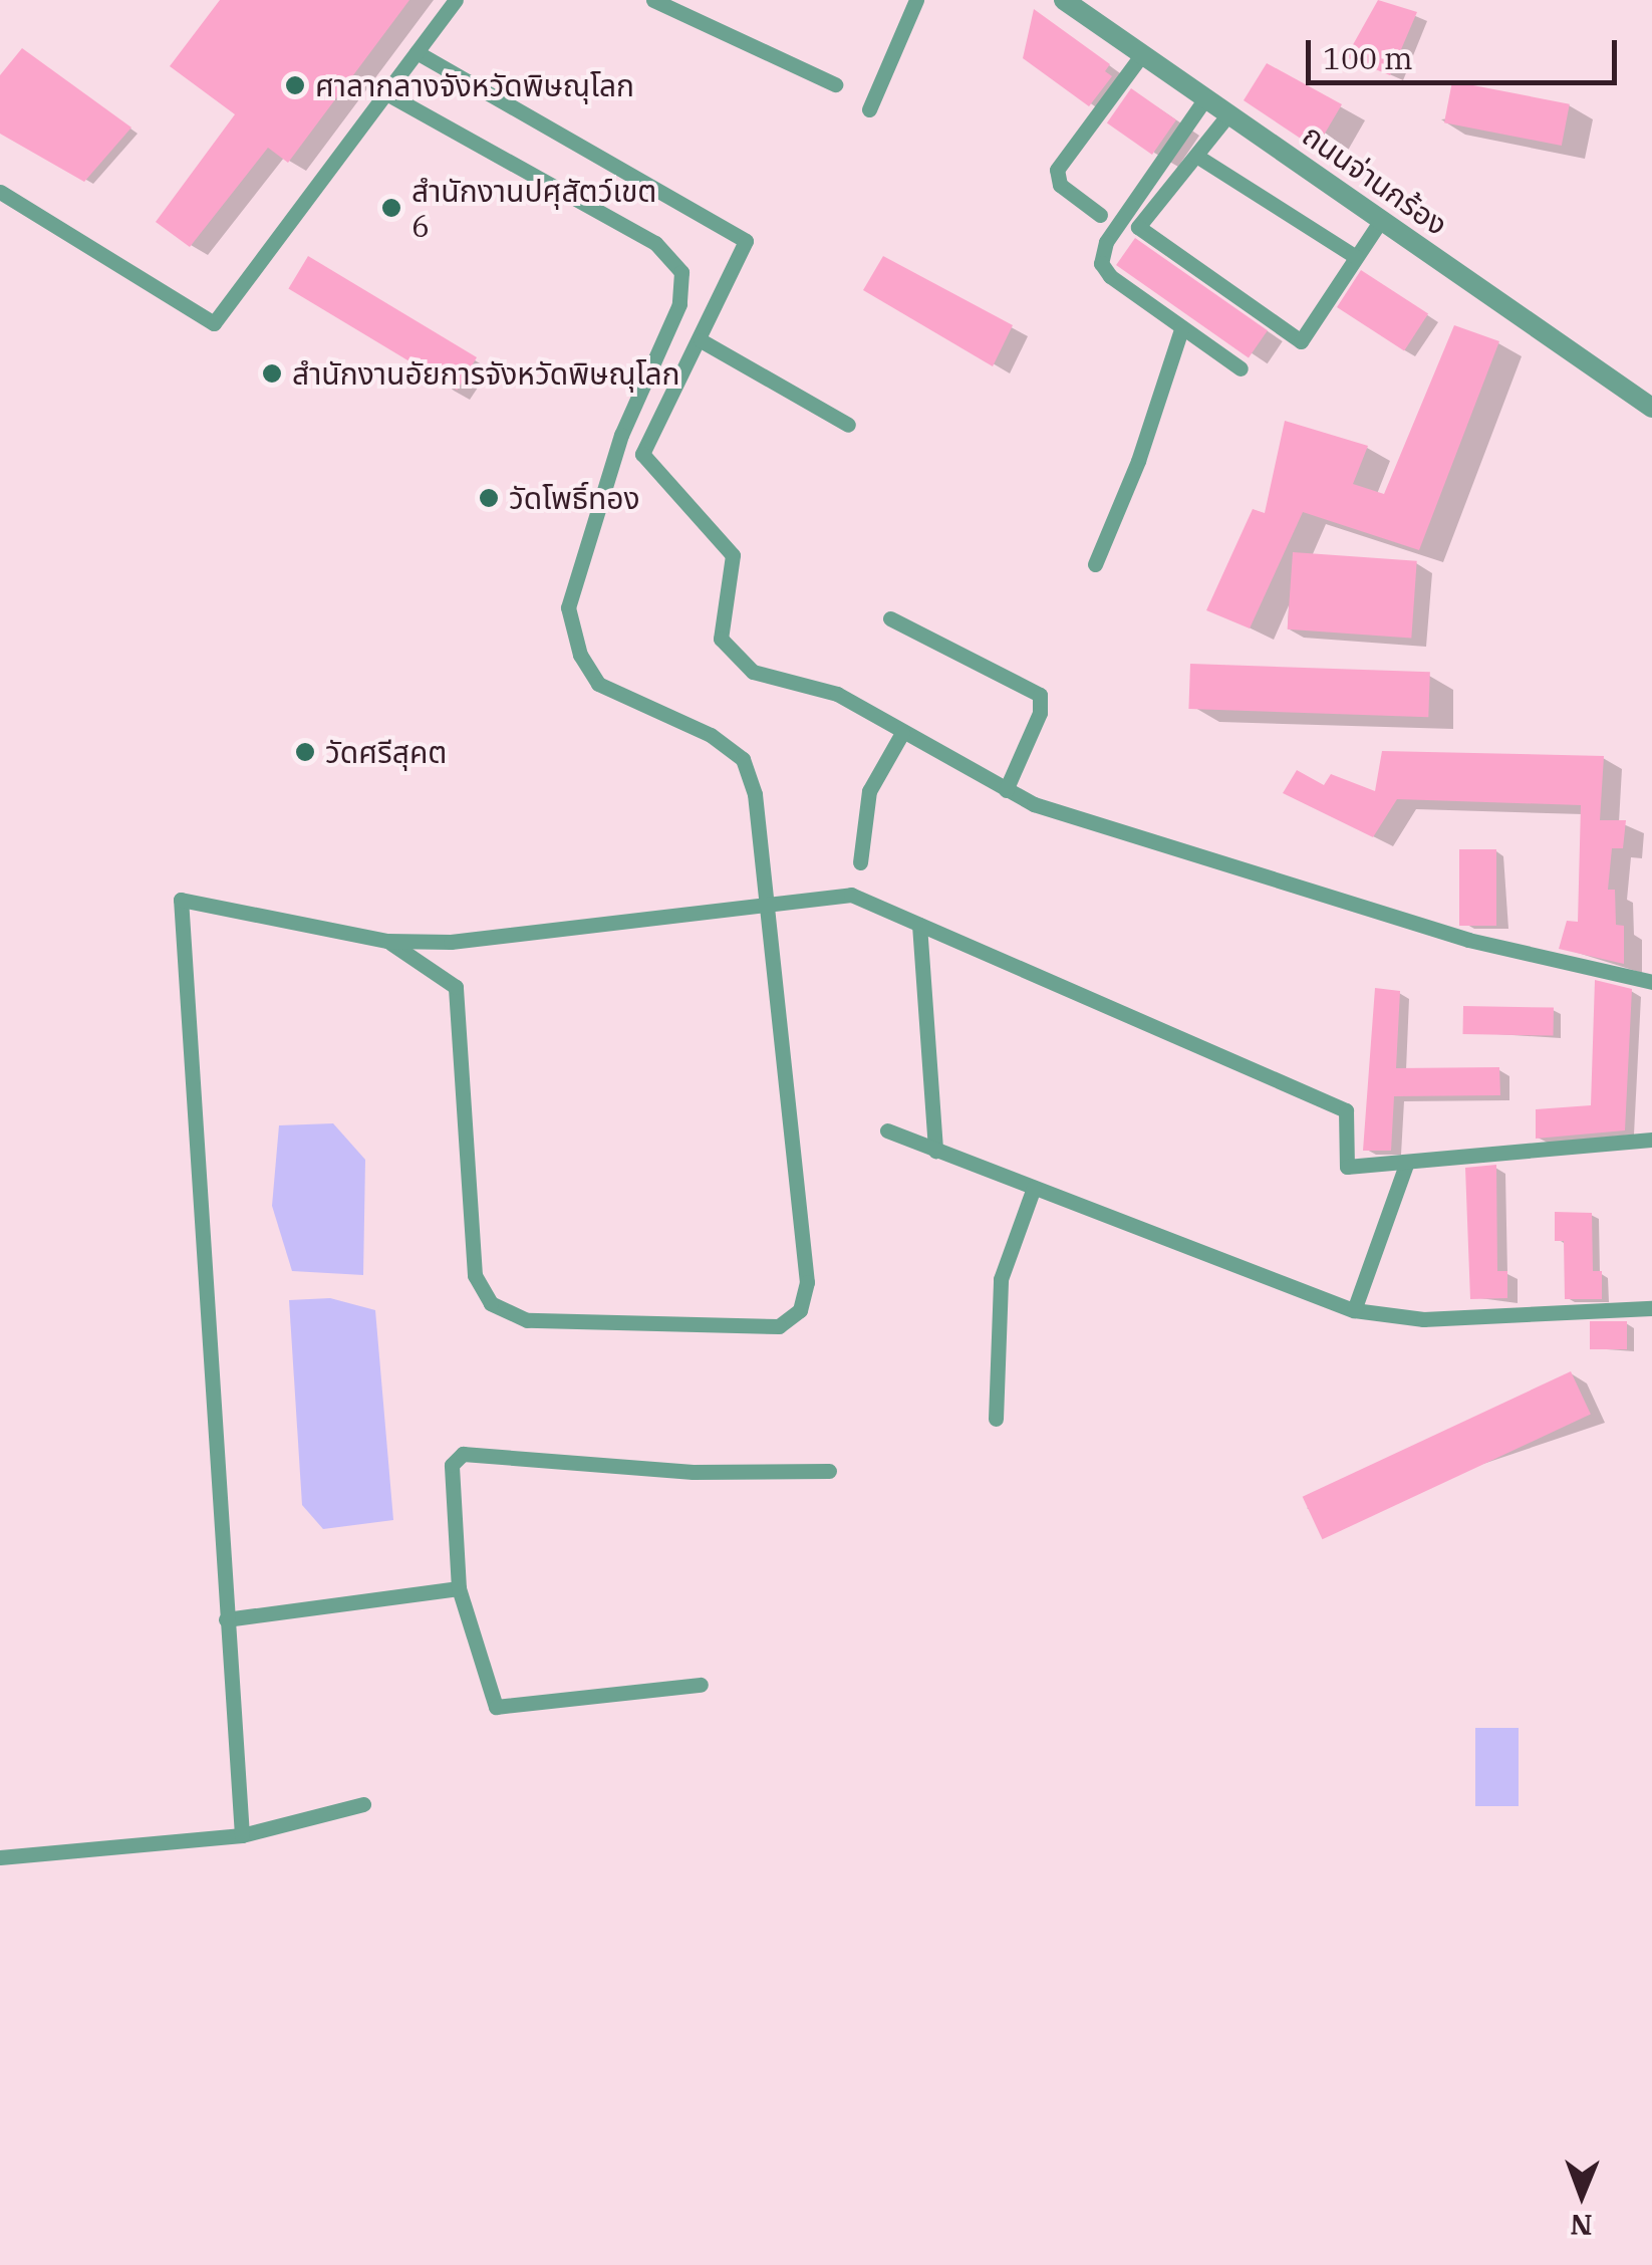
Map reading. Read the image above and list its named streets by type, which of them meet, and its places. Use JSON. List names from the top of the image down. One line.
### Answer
{"streets":{"street":["ถนนจ่านกร้อง"]},"places":["ศาลากลางจังหวัดพิษณุโลก","สำนักงานปศุสัตว์เขต 6","สำนักงานอัยการจังหวัดพิษณุโลก","วัดโพธิ์ทอง","วัดศรีสุคต"],"scale_bar":"100 m","north":"bottom"}
